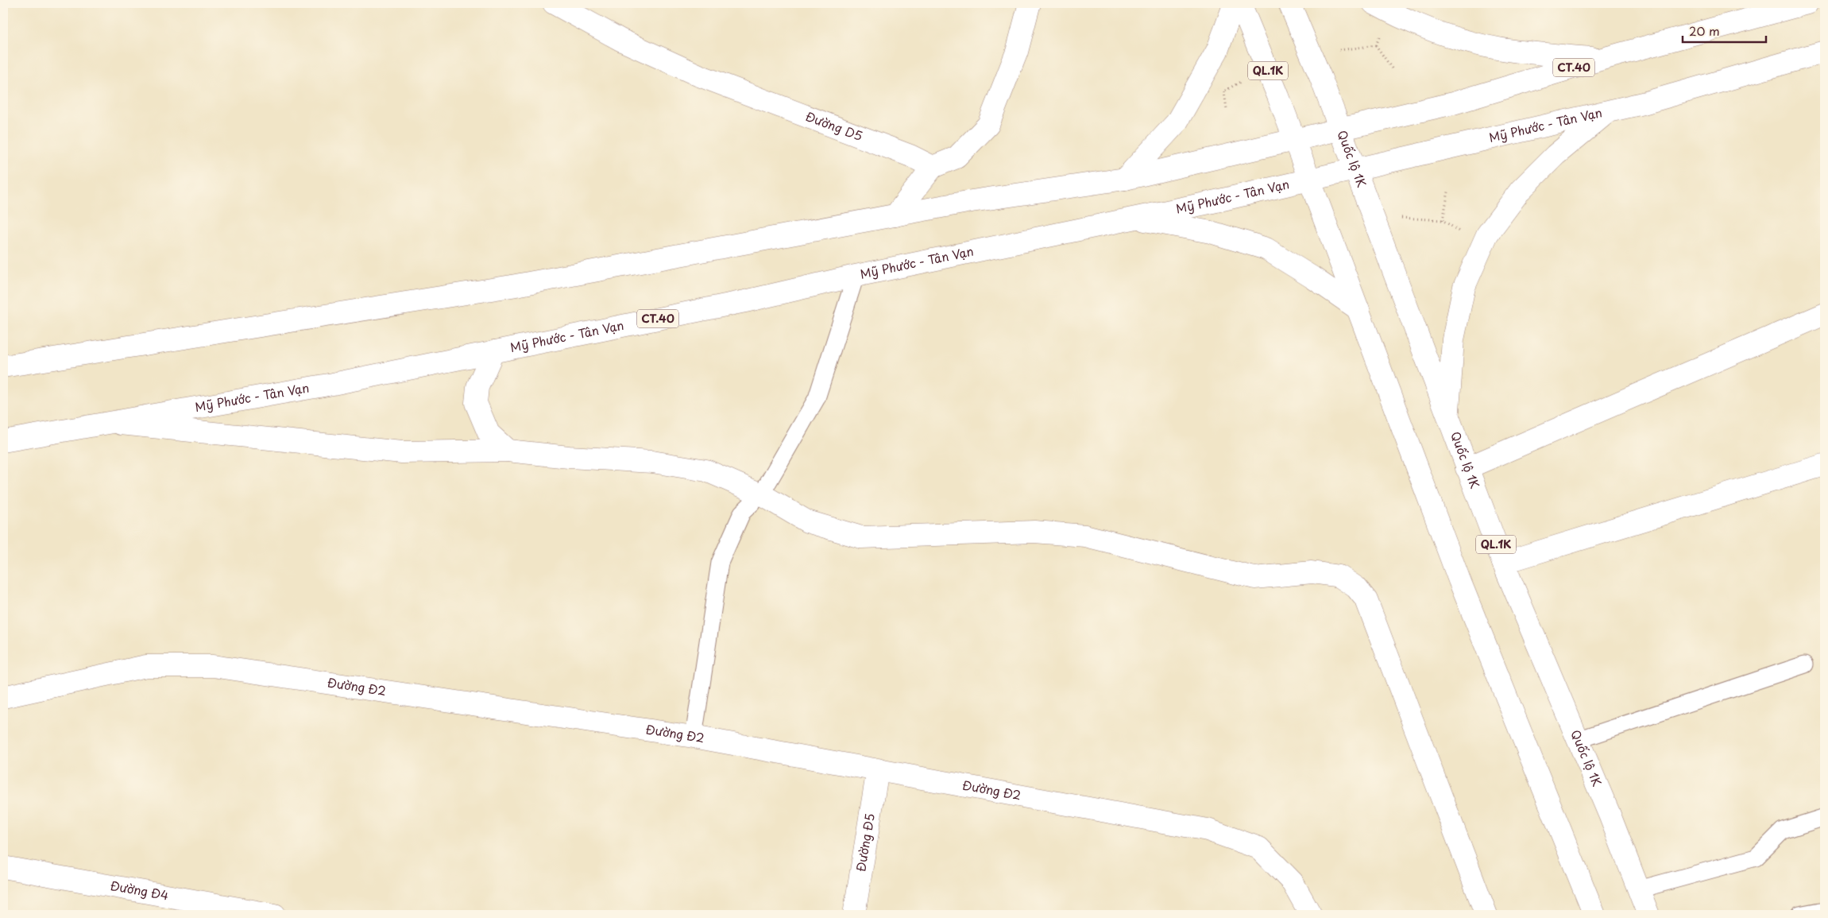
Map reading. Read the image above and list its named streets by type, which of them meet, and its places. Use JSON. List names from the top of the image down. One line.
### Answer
{"streets":{"main road":["CT.40","QL.1K","Mỹ Phước - Tân Vạn","Đường D5","Quốc lộ 1K","Đường Đ2","Đường Đ5","Đường Đ4"]},"crossings":[["CT.40","Quốc lộ 1K"],["QL.1K","Mỹ Phước - Tân Vạn"],["Mỹ Phước - Tân Vạn","Quốc lộ 1K"],["Đường Đ2","Đường Đ5"]],"scale_bar":"20 m"}
